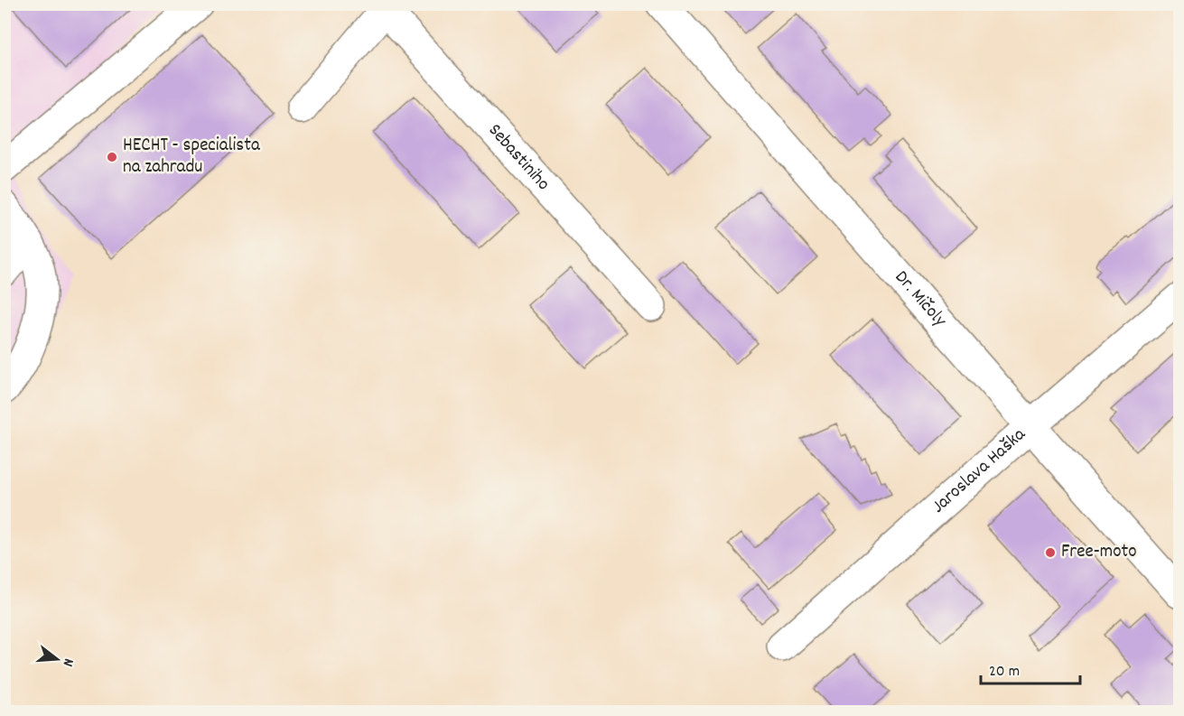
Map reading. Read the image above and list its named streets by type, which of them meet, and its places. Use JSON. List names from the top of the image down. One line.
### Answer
{"streets":{"street":["Sebastiniho","Dr. Mičoly","Jaroslava Haška"]},"crossings":[["Dr. Mičoly","Jaroslava Haška"]],"places":["HECHT - specialista na zahradu","Free-moto"],"scale_bar":"20 m","north":"right"}
